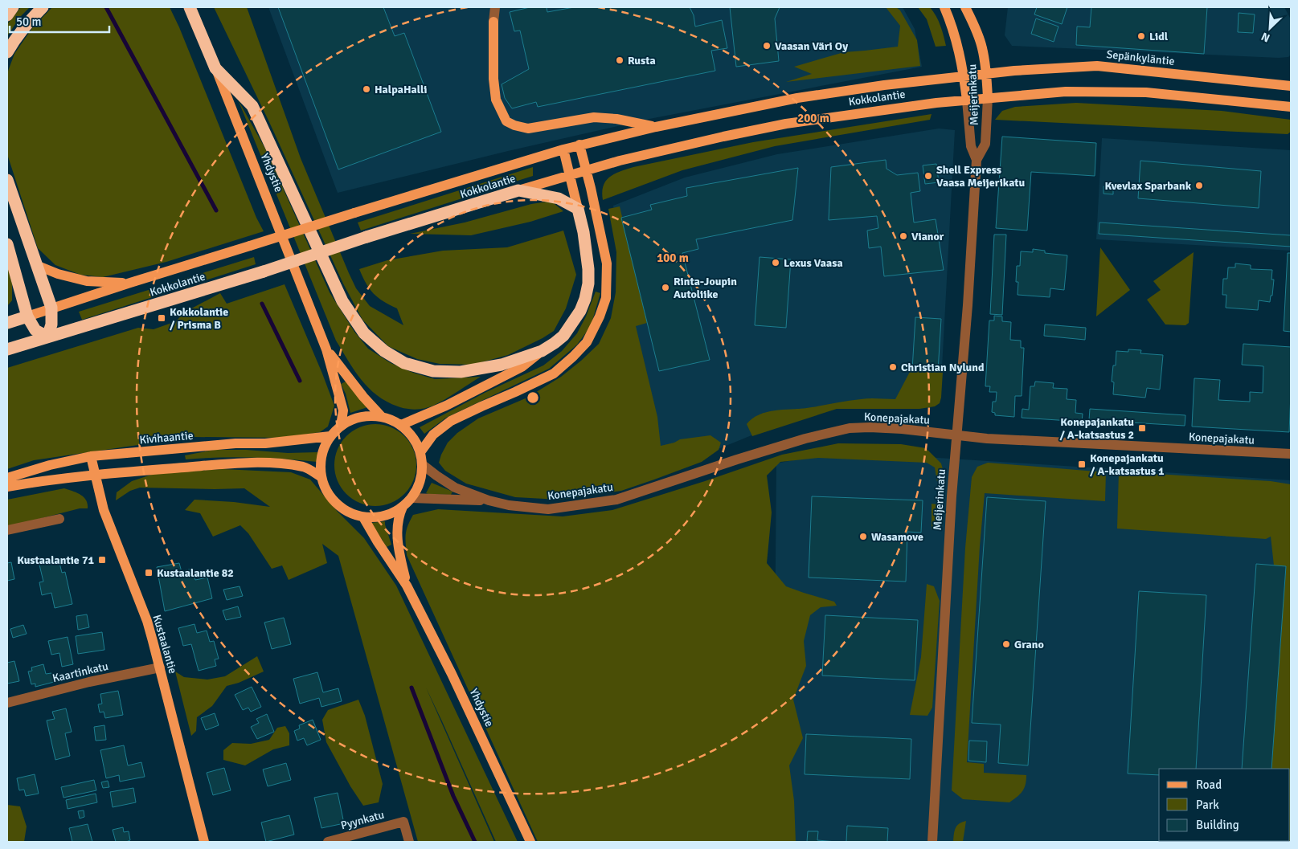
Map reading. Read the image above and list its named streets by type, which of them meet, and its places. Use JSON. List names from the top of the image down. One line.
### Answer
{"streets":{"highway":["Kokkolantie","Yhdystie"],"main road":["Sepänkyläntie","Meijerinkatu","Kivihaantie","Kustaalantie"],"street":["Konepajakatu","Kaartinkatu","Pyynkatu"]},"crossings":[["Sepänkyläntie","Meijerinkatu"],["Sepänkyläntie","Kokkolantie"],["Meijerinkatu","Kokkolantie"],["Meijerinkatu","Konepajakatu"],["Yhdystie","Konepajakatu"],["Yhdystie","Kivihaantie"],["Konepajakatu","Kivihaantie"],["Kivihaantie","Kustaalantie"],["Kustaalantie","Kaartinkatu"]],"places":{"other":["Lidl","Vaasan Väri Oy","Rusta","HalpaHalli","Shell Express Vaasa Meijerikatu","Kvevlax Sparbank","Vianor","Lexus Vaasa","Rinta-Joupin Autoliike","Christian Nylund","Wasamove","Grano"],"transit":["Kokkolantie / Prisma B","Konepajankatu / A-katsastus 2","Konepajankatu / A-katsastus 1","Kustaalantie 71","Kustaalantie 82"]},"legend":["Road","Park","Building"],"scale_bar":"50 m","north":"bottom left","rings":["200 m","100 m"]}
